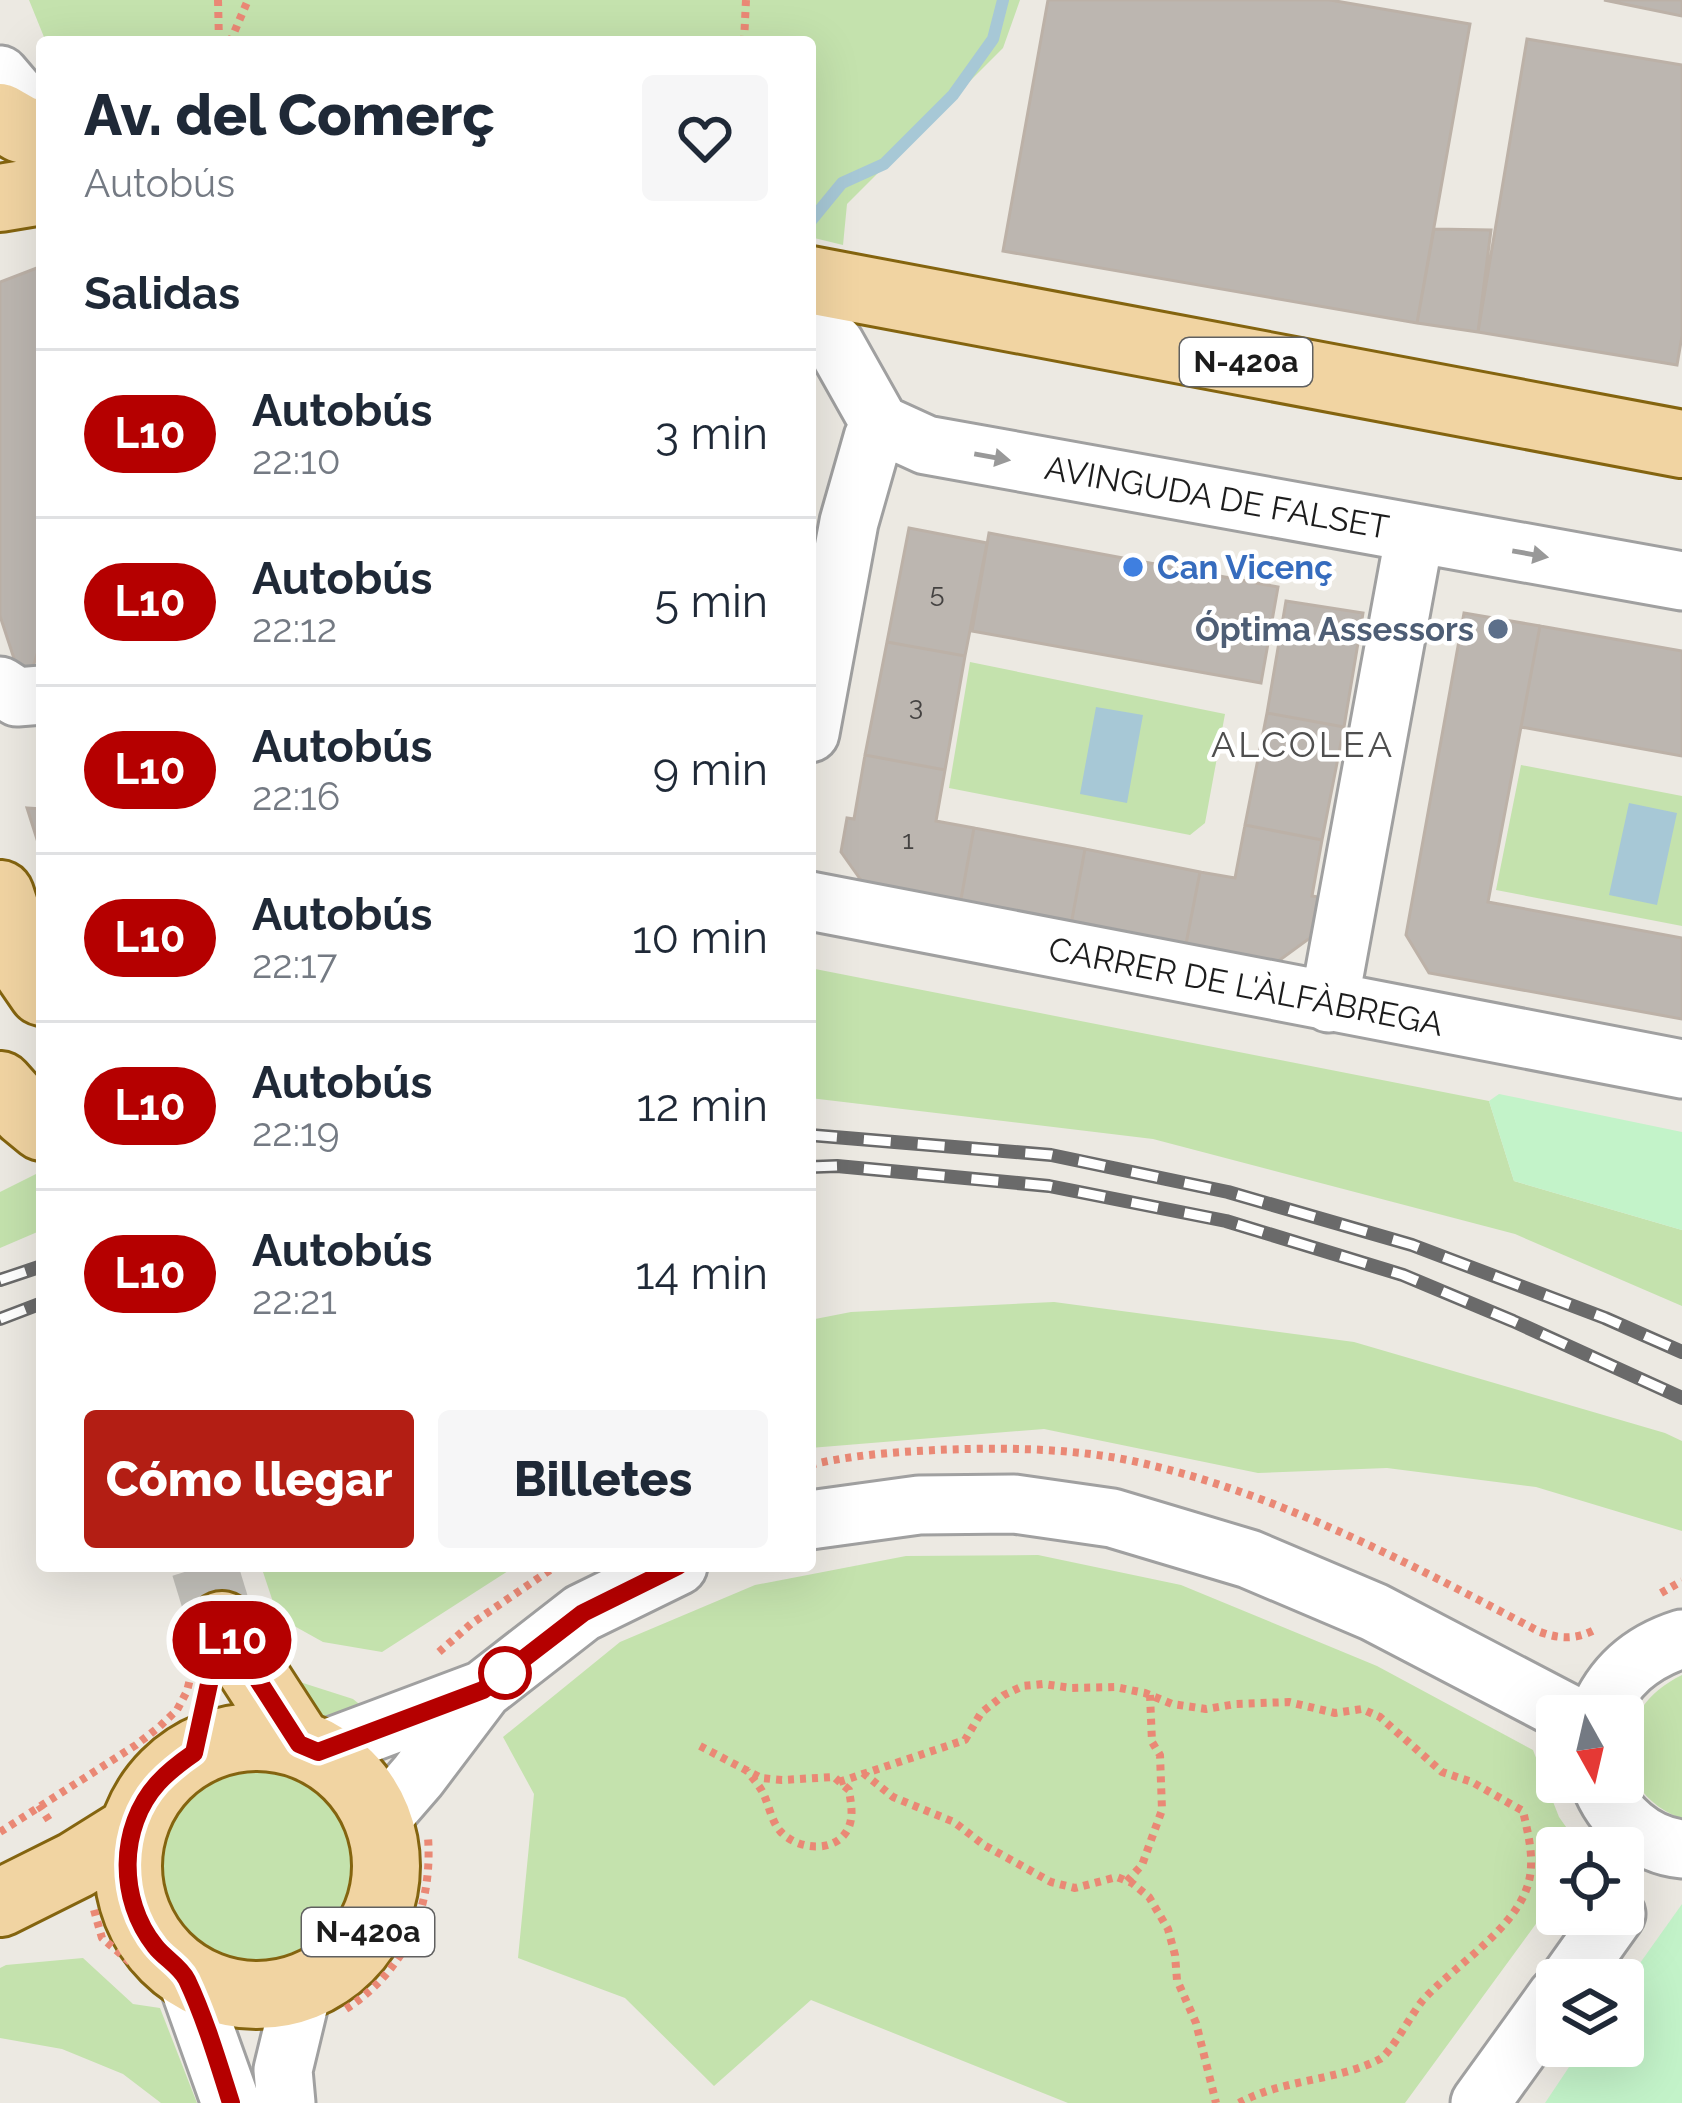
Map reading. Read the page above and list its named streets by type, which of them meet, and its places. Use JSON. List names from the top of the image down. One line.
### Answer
{"streets":{"main road":["N-420a"],"street":["AVINGUDA DE FALSET","CARRER DE L'ÀLFÀBREGA"]},"one_way":["AVINGUDA DE FALSET"],"districts":["ALCOLEA"],"places":["Can Vicenç","Óptima Assessors"],"lines":["bus line L10"],"house_numbers":["5","3","1"],"north":"bottom","page":{"on_map":"L10","heading":[["Av. del Comerç","Autobús"],"Salidas"],"list":[{"mark":"L10","name":"Autobús","note":"22:10","value":"3 min"},{"mark":"L10","name":"Autobús","note":"22:12","value":"5 min"},{"mark":"L10","name":"Autobús","note":"22:16","value":"9 min"},{"mark":"L10","name":"Autobús","note":"22:17","value":"10 min"},{"mark":"L10","name":"Autobús","note":"22:19","value":"12 min"},{"mark":"L10","name":"Autobús","note":"22:21","value":"14 min"}],"buttons":["Cómo llegar","Billetes"]}}
